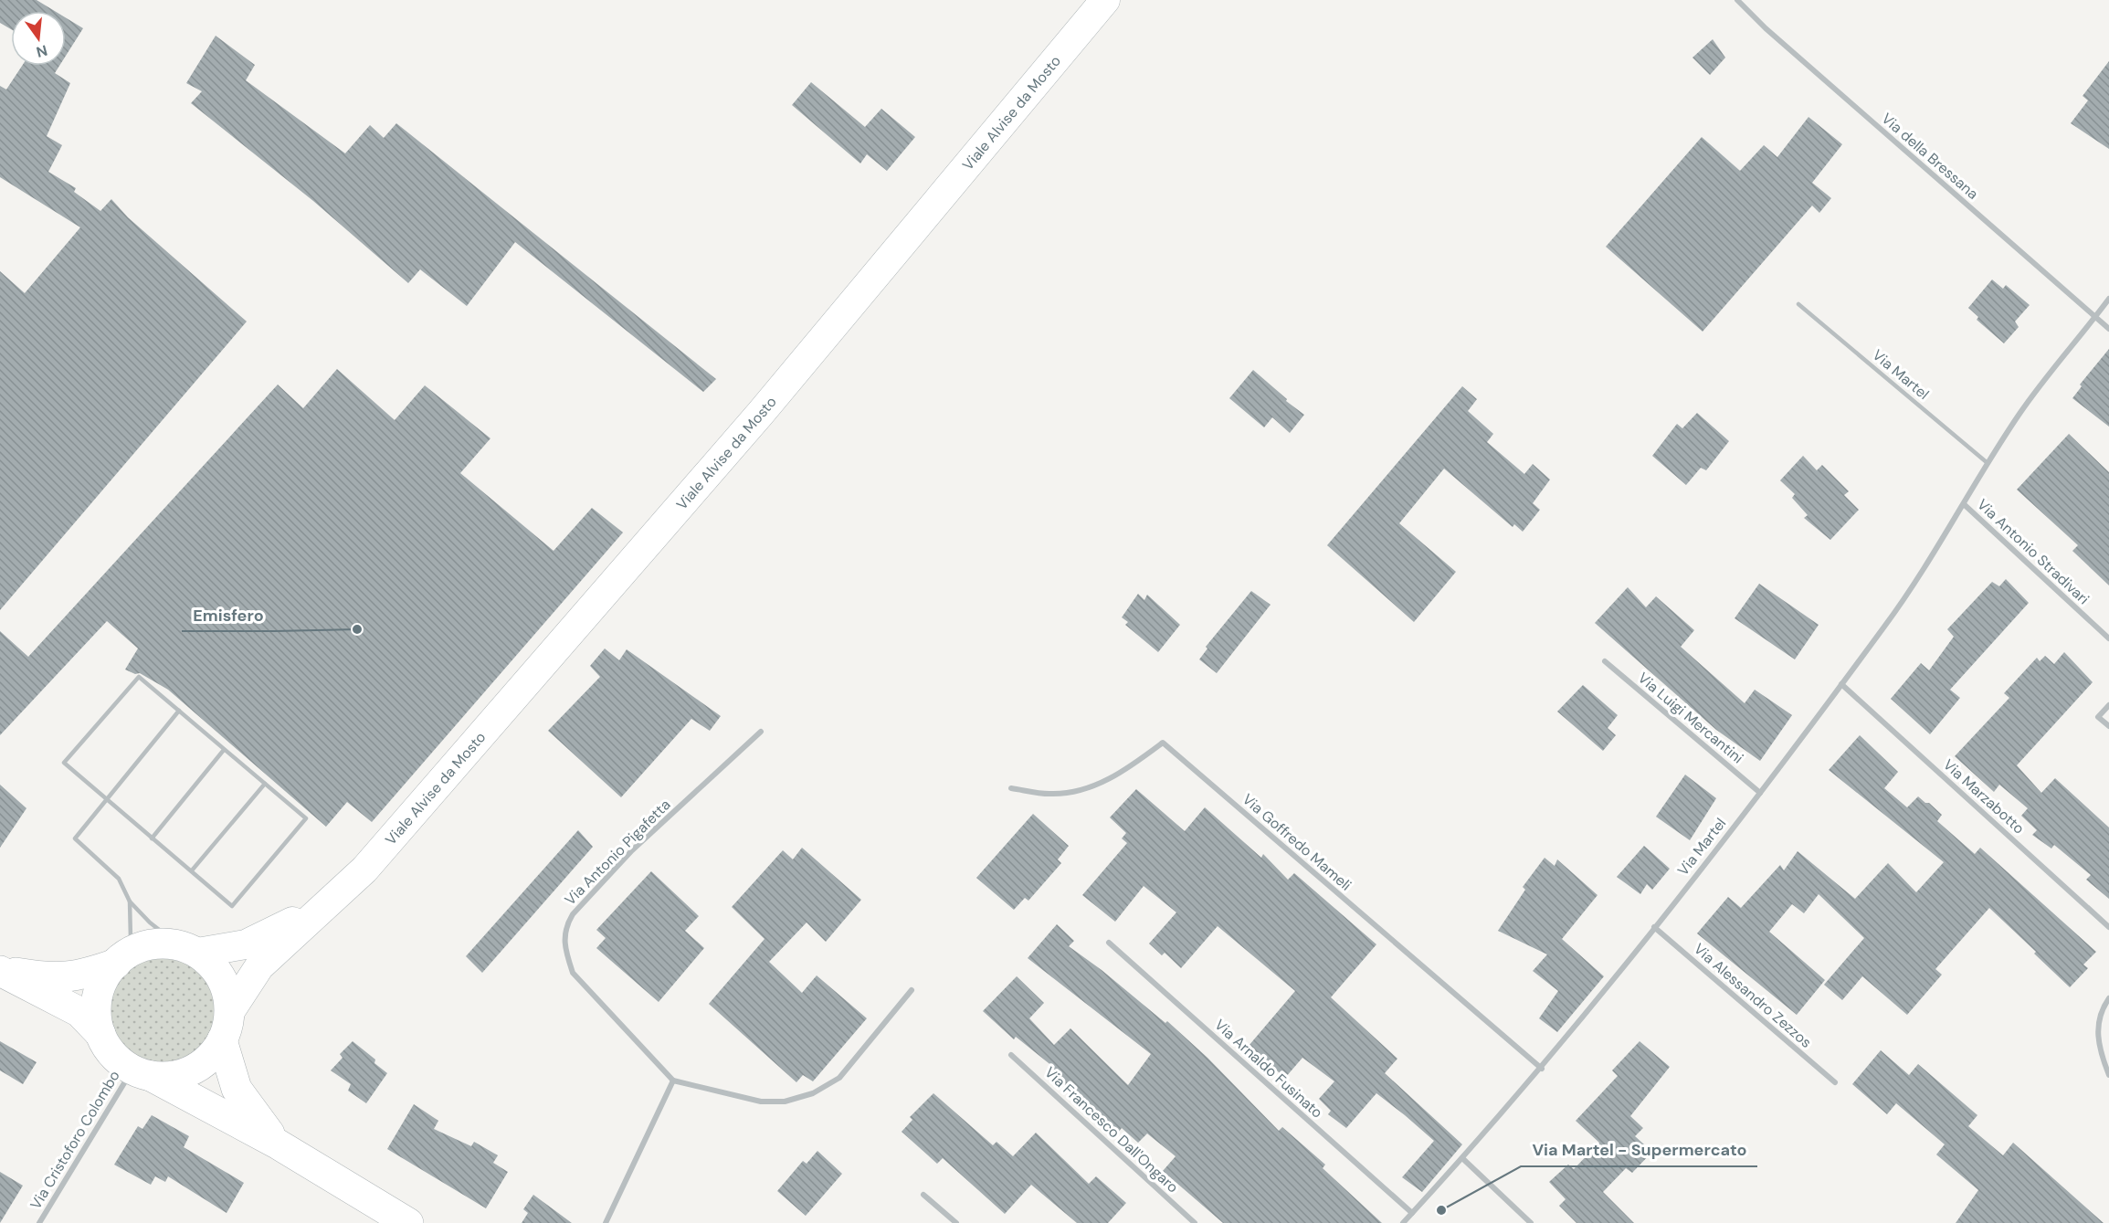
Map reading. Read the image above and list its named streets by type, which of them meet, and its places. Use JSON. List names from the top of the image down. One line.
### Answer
{"streets":{"main road":["Viale Alvise da Mosto"],"street":["Via della Bressana","Via Martel","Via Antonio Stradivari","Via Luigi Mercantini","Via Marzabotto","Via Goffredo Mameli","Via Antonio Pigafetta","Via Alessandro Zezzos","Via Arnaldo Fusinato","Via Francesco Dall'Ongaro","Via Cristoforo Colombo"]},"crossings":[["Viale Alvise da Mosto","Via Cristoforo Colombo"],["Via della Bressana","Via Martel"],["Via Martel","Via Antonio Stradivari"],["Via Martel","Via Luigi Mercantini"],["Via Martel","Via Marzabotto"],["Via Martel","Via Goffredo Mameli"],["Via Martel","Via Alessandro Zezzos"],["Via Martel","Via Arnaldo Fusinato"]],"places":["Emisfero","Via Martel - Supermercato"],"north":"bottom"}
